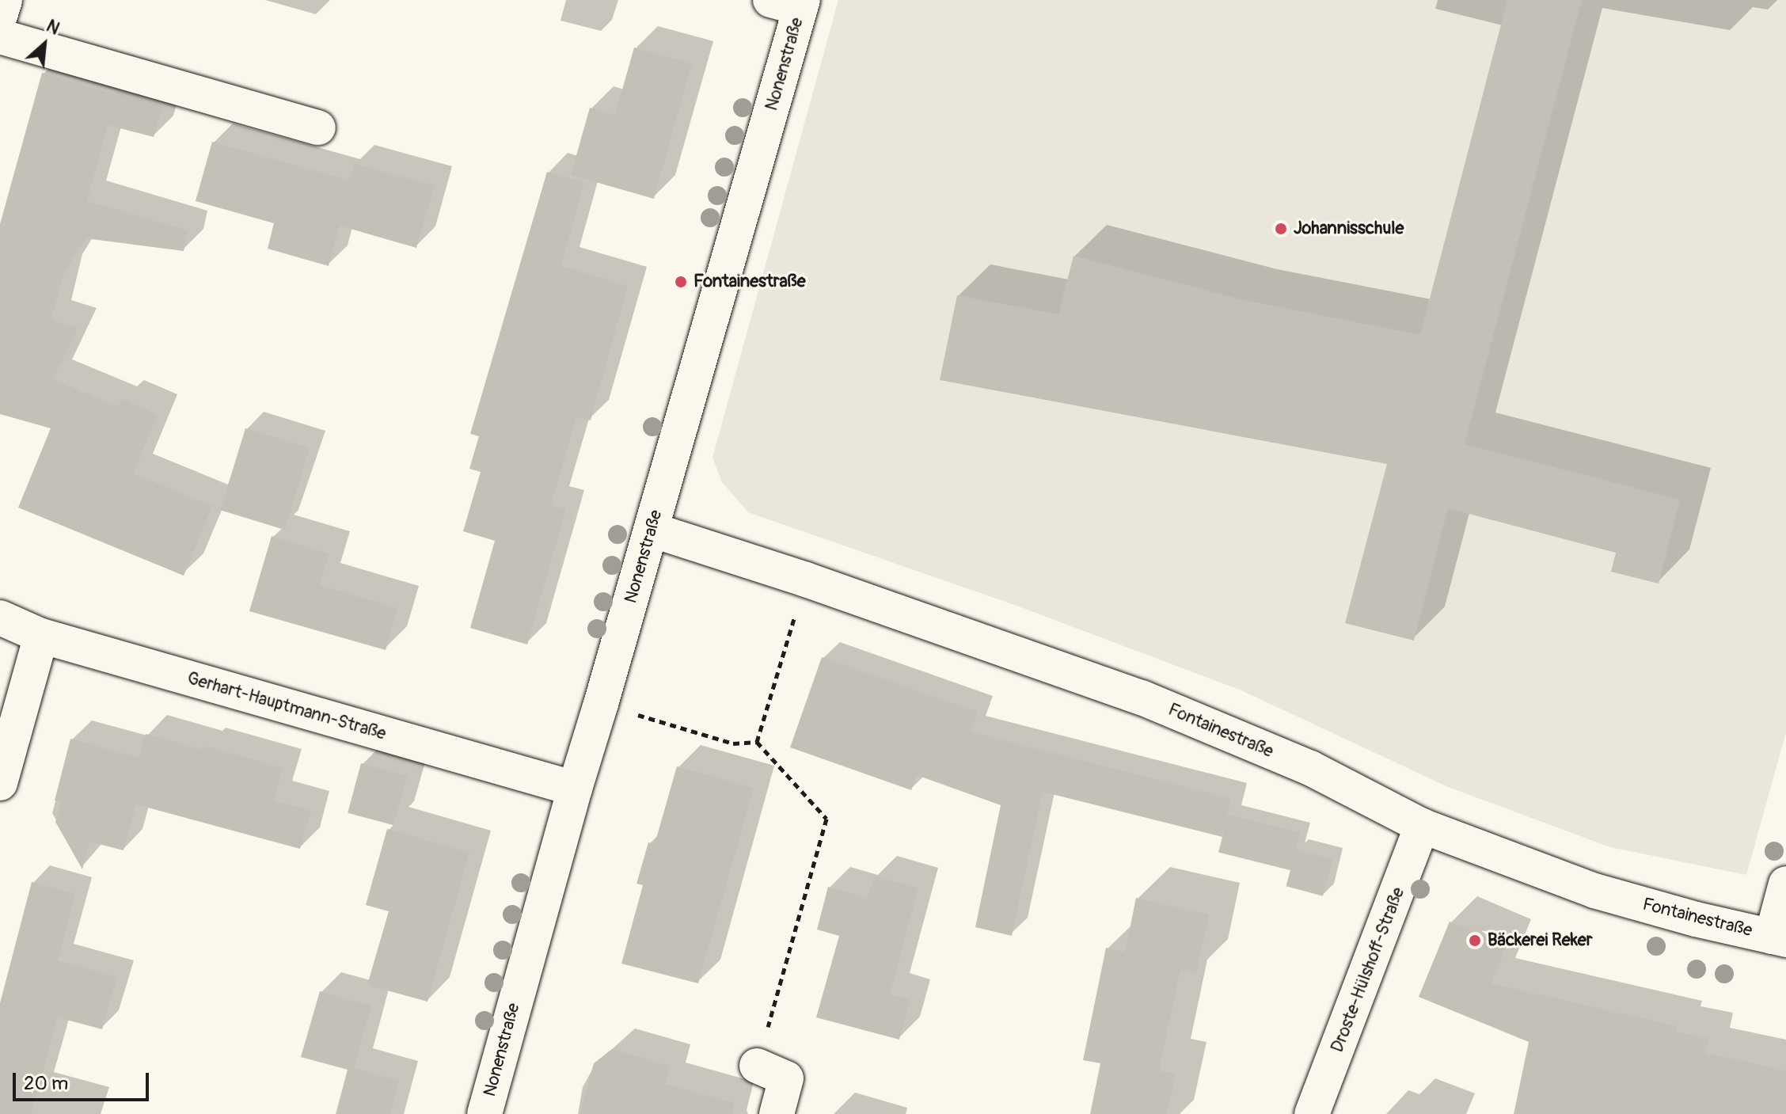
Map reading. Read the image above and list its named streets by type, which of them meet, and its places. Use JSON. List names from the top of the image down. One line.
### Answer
{"streets":{"street":["Nonenstraße","Gerhart-Hauptmann-Straße","Fontainestraße","Droste-Hülshoff-Straße"]},"crossings":[["Nonenstraße","Gerhart-Hauptmann-Straße"],["Nonenstraße","Fontainestraße"],["Fontainestraße","Droste-Hülshoff-Straße"]],"places":["Johannisschule","Fontainestraße","Bäckerei Reker"],"scale_bar":"20 m","north":"top right"}
